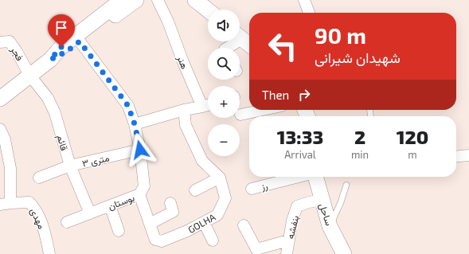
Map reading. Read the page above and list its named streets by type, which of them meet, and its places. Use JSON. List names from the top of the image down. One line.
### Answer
{"streets":{"street":["فجر","هنر","قائم","۳ متری","رز","بوستان","ساحل","مهدی","GOLHA","بنفشه"]},"crossings":[["فجر","قائم"],["قائم","۳ متری"],["قائم","بوستان"],["۳ متری","بوستان"],["بوستان","GOLHA"],["ساحل","بنفشه"]],"page":{"map_buttons":["+","−"],"turn":["90 m","شهیدان شیرانی"],"then":"Then","eta":["13:33","Arrival","2","min","120","m"]}}
